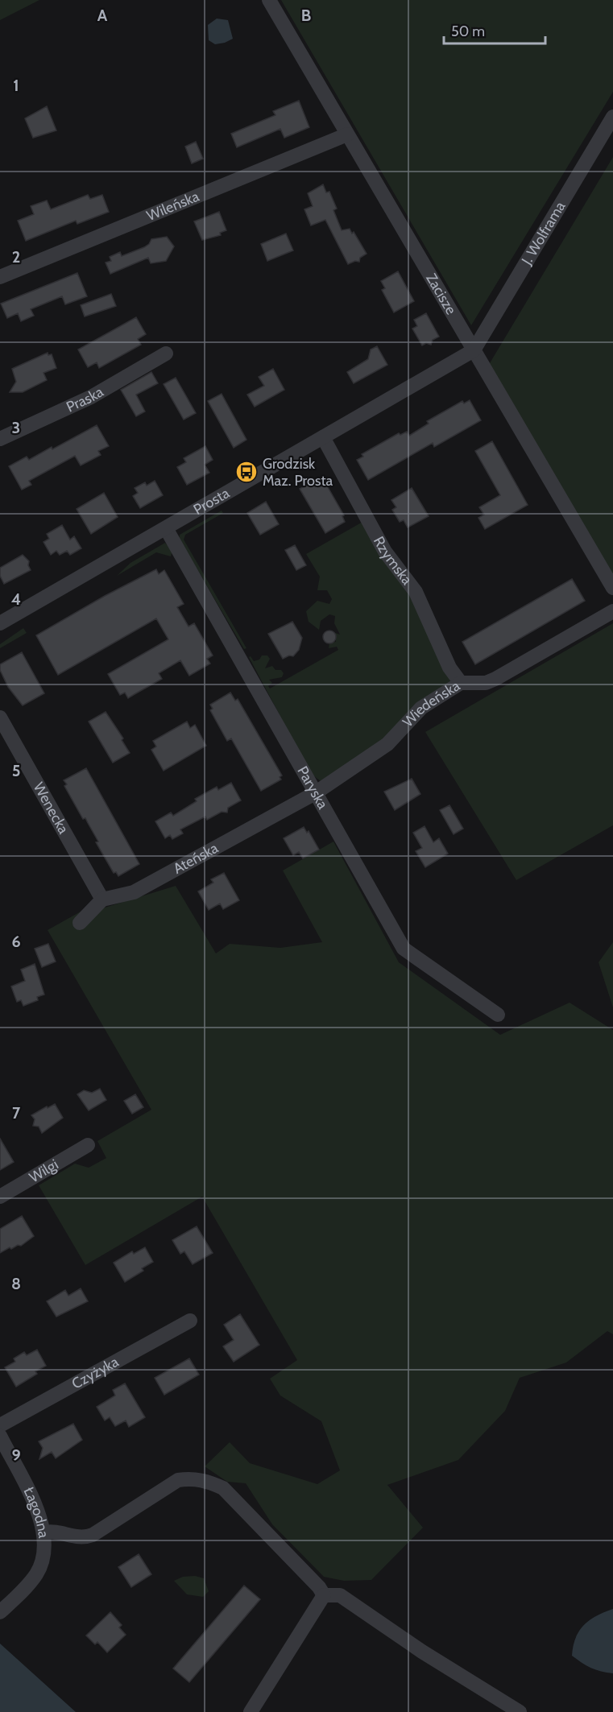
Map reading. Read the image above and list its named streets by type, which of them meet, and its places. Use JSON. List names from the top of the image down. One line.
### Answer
{"streets":{"street":["Wileńska","J. Wolframa","Zacisze","Praska","Prosta","Rzymska","Wiedeńska","Paryska","Wenecka","Ateńska","Wilgi","Czyżyka","Łagodna"]},"crossings":[["Wileńska","Zacisze"],["J. Wolframa","Zacisze"],["J. Wolframa","Prosta"],["Zacisze","Prosta"],["Prosta","Rzymska"],["Prosta","Paryska"],["Rzymska","Wiedeńska"],["Wiedeńska","Paryska"],["Wiedeńska","Ateńska"],["Paryska","Ateńska"],["Wenecka","Ateńska"]],"places":{"bus stop":["Grodzisk Maz. Prosta"]},"scale_bar":"50 m","grid":{"columns":["A","B"],"rows":["1","2","3","4","5","6","7","8","9"]}}
